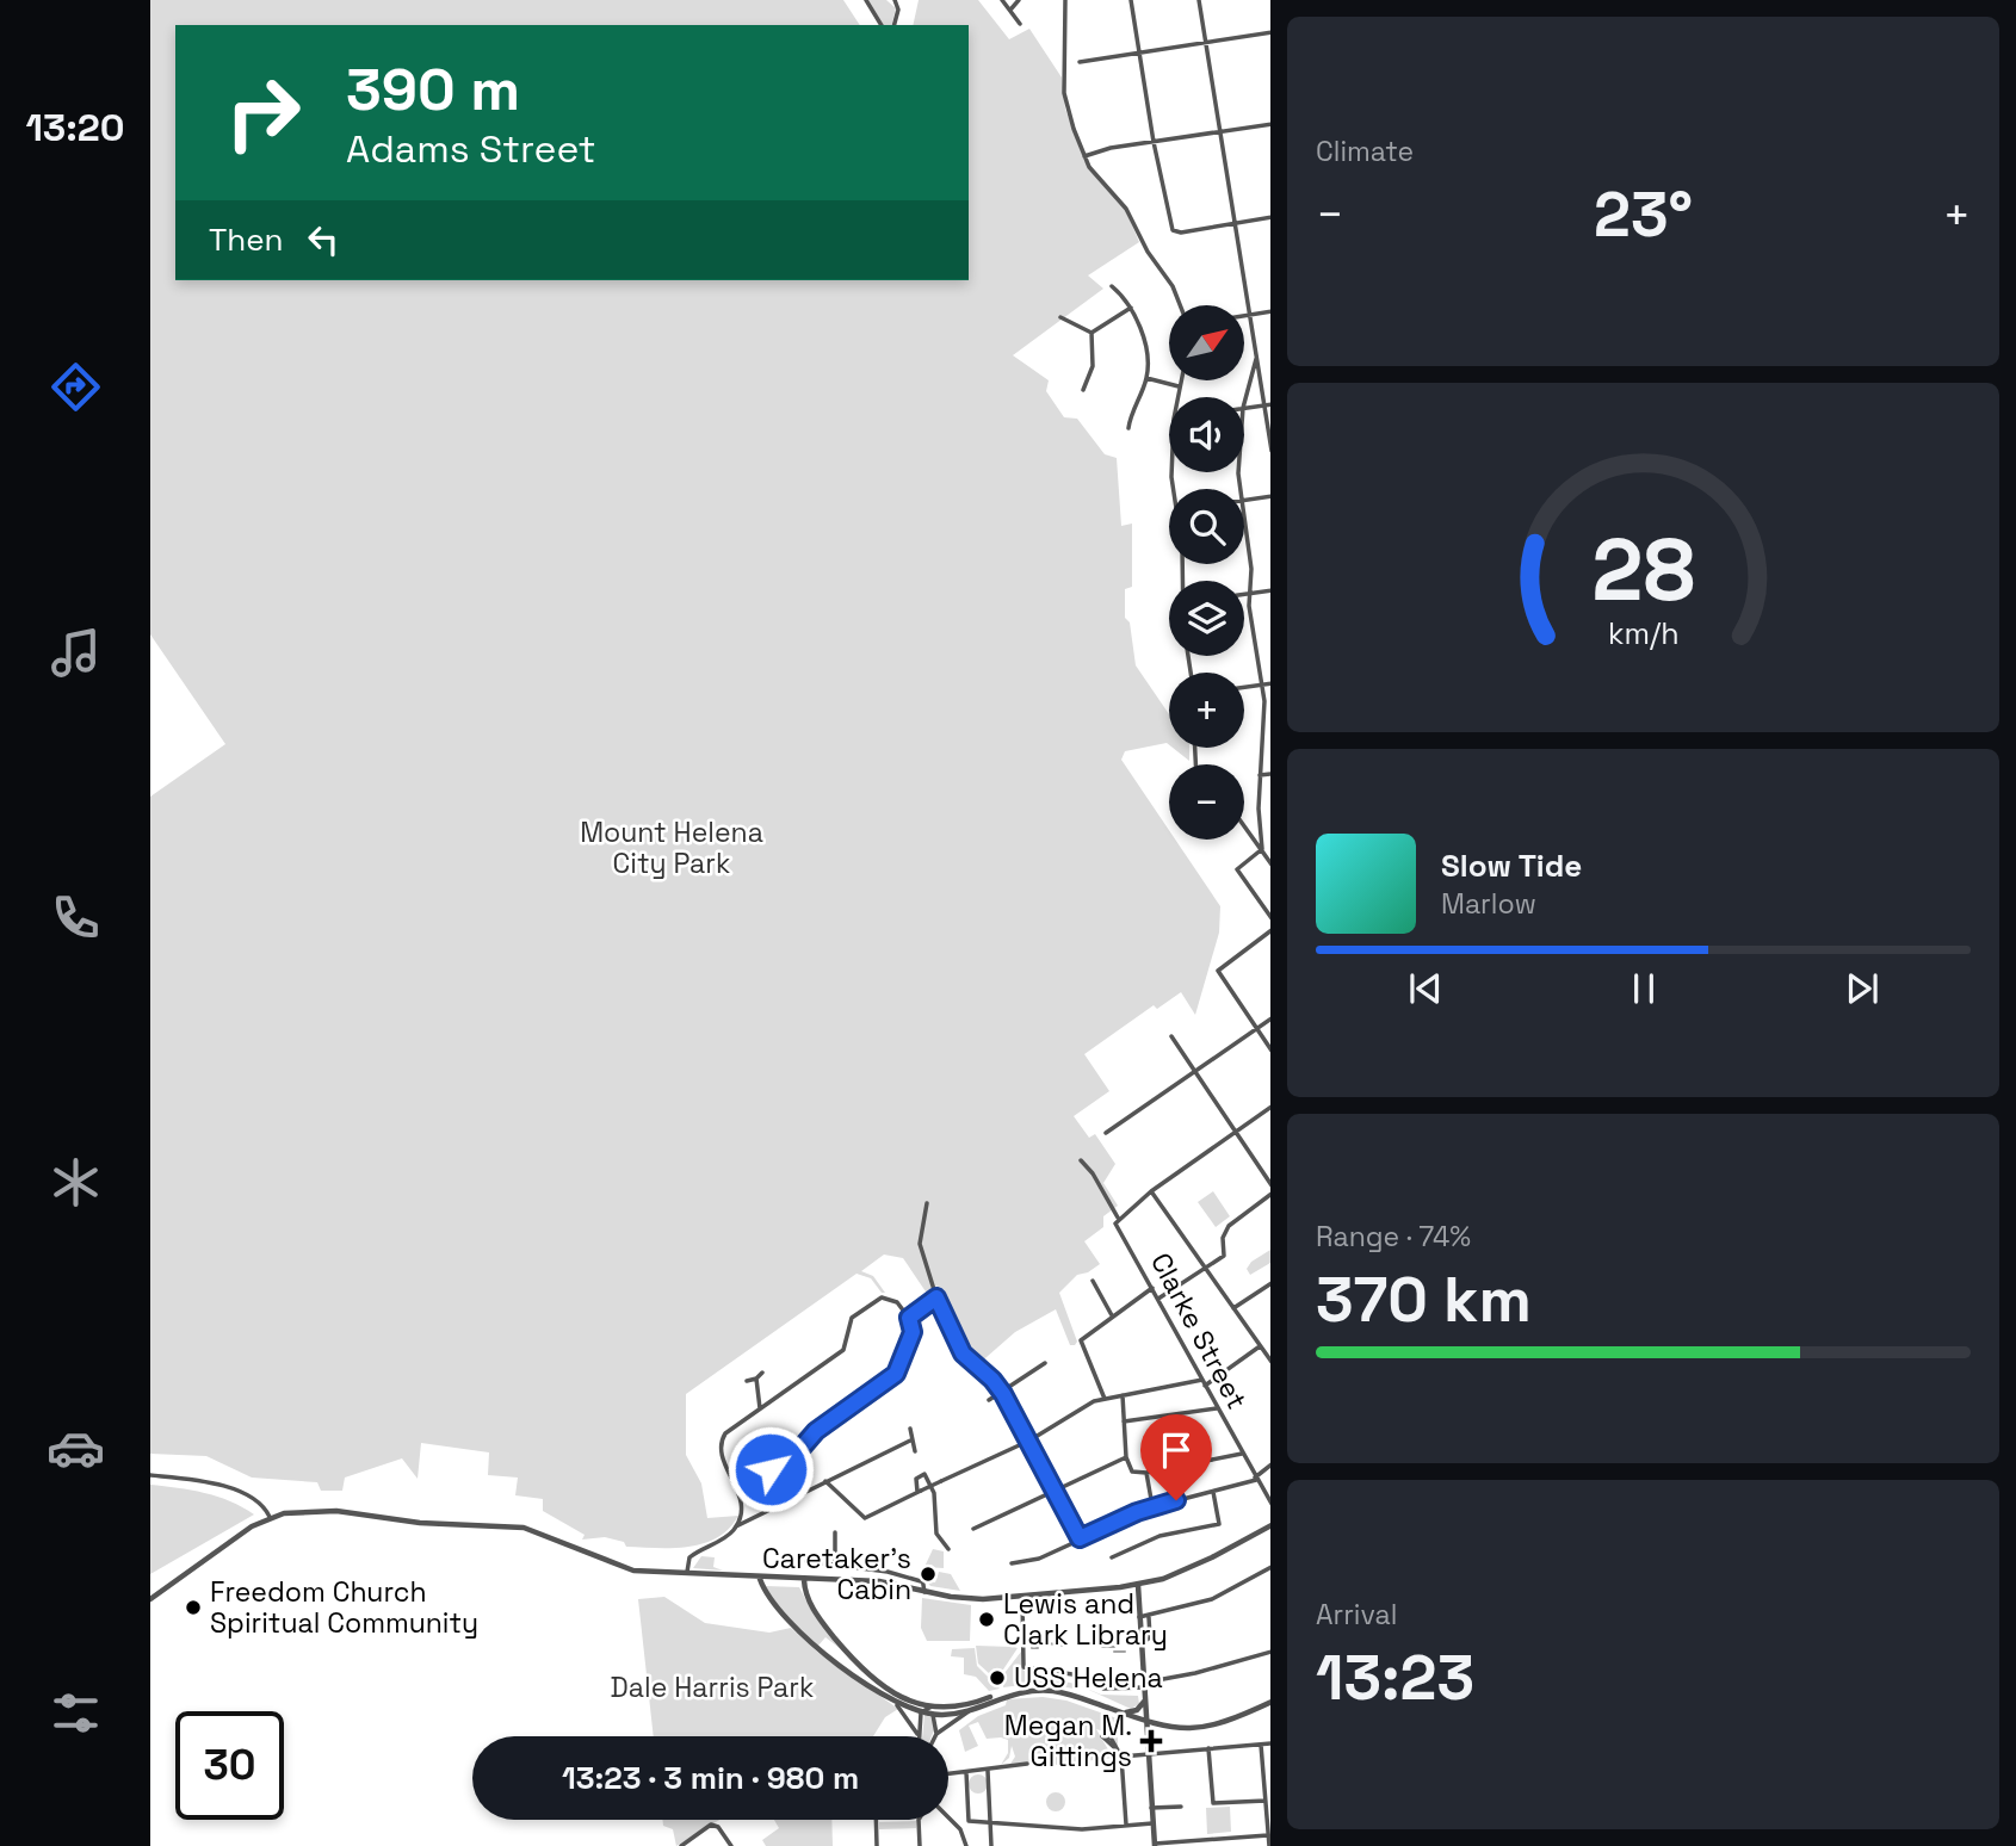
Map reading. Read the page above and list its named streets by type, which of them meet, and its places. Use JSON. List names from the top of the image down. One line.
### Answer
{"streets":{"street":["Clarke Street"]},"parks":["Mount Helena City Park","Dale Harris Park"],"places":{"other":["Caretaker's Cabin","Freedom Church Spiritual Community","Lewis and Clark Library","USS Helena"],"health":["Megan M. Gittings"]},"north":"top right","page":{"tabs":"13:20","tile":["Climate",["Range · 74%","370 km"],["Arrival","13:23"]],"turn":["390 m","Adams Street"],"heat":["−","23°","+"],"then":"Then","map_buttons":["+","−"],"song":["Slow Tide","Marlow"],"limit":"30","trip":"13:23 · 3 min · 980 m","gauge":["28","km/h"]}}
